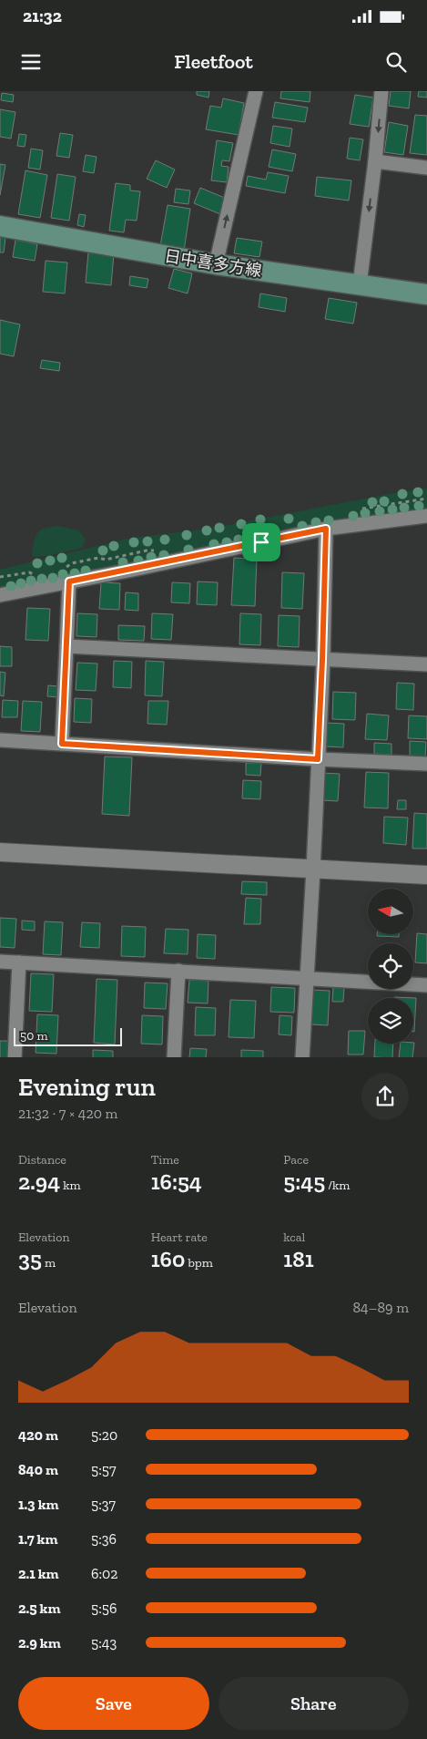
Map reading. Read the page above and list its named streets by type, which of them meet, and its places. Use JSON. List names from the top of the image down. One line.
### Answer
{"streets":{"main road":["日中喜多方線"]},"scale_bar":"50 m","north":"left","page":{"status":"21:32","header":"Fleetfoot","scale":"50 m","heading":["Evening run","21:32 · 7 × 420 m"],"stats":[["Distance","2.94 km"],["Time","16:54"],["Pace","5:45 /km"],["Elevation","35 m"],["Heart rate","160 bpm"],["kcal","181"]],"chart":["Elevation","84–89 m"],"list":[{"name":"420 m","note":"5:20"},{"name":"840 m","note":"5:57"},{"name":"1.3 km","note":"5:37"},{"name":"1.7 km","note":"5:36"},{"name":"2.1 km","note":"6:02"},{"name":"2.5 km","note":"5:56"},{"name":"2.9 km","note":"5:43"}],"buttons":["Save","Share"]}}
